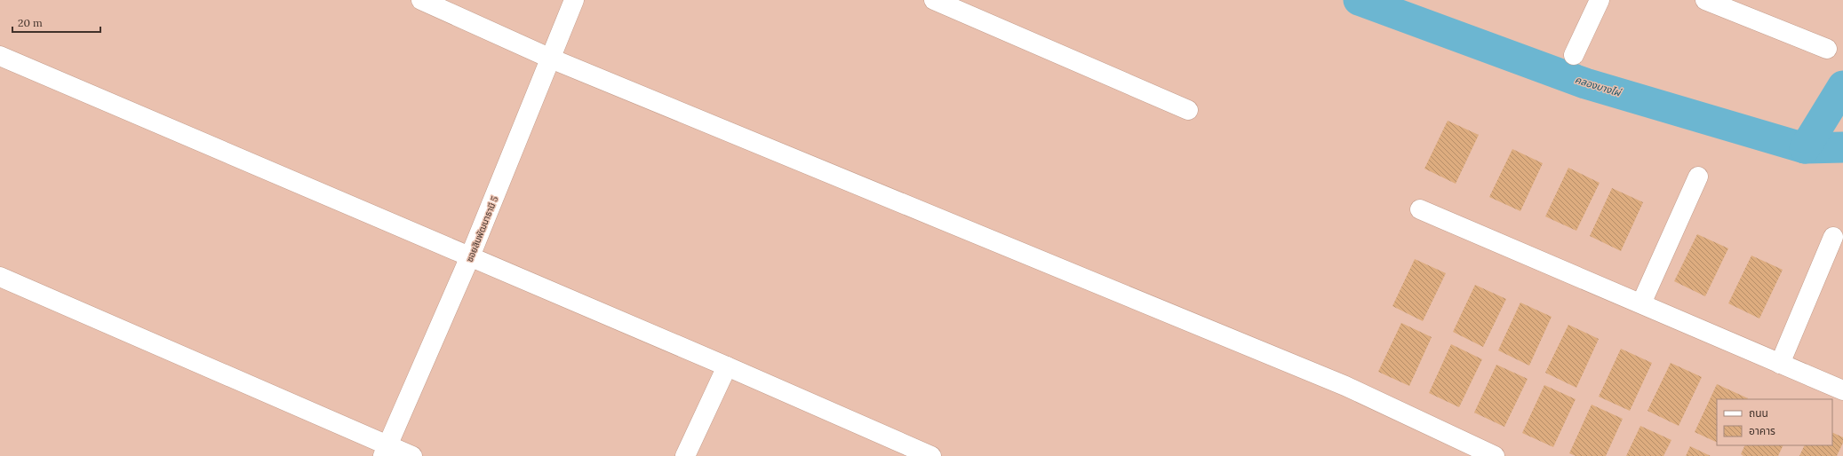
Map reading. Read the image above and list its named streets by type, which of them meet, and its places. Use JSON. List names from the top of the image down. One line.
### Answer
{"streets":{"street":["ซอยสินพัฒนาธานี 5"]},"water":["คลองบางไผ่"],"legend":["ถนน","อาคาร"],"scale_bar":"20 m"}
